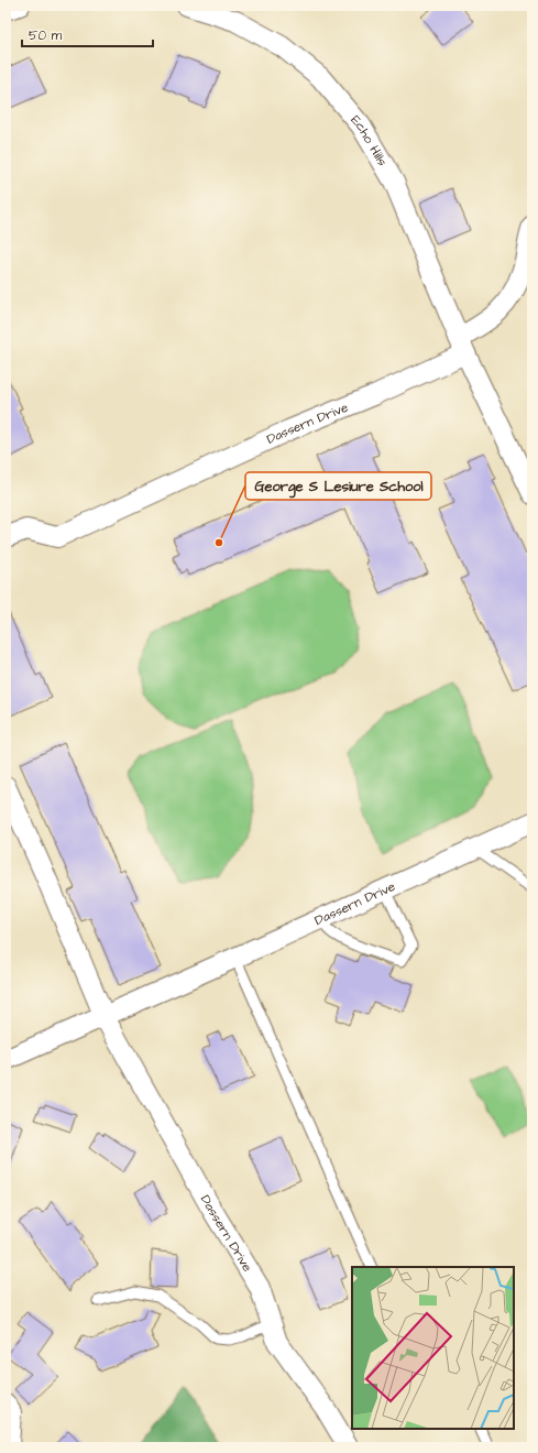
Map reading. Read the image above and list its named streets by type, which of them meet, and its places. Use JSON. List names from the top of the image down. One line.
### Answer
{"streets":{"street":["Echo Hills","Dassern Drive"]},"crossings":[["Echo Hills","Dassern Drive"]],"places":["George S Lesiure School"],"scale_bar":"50 m"}
